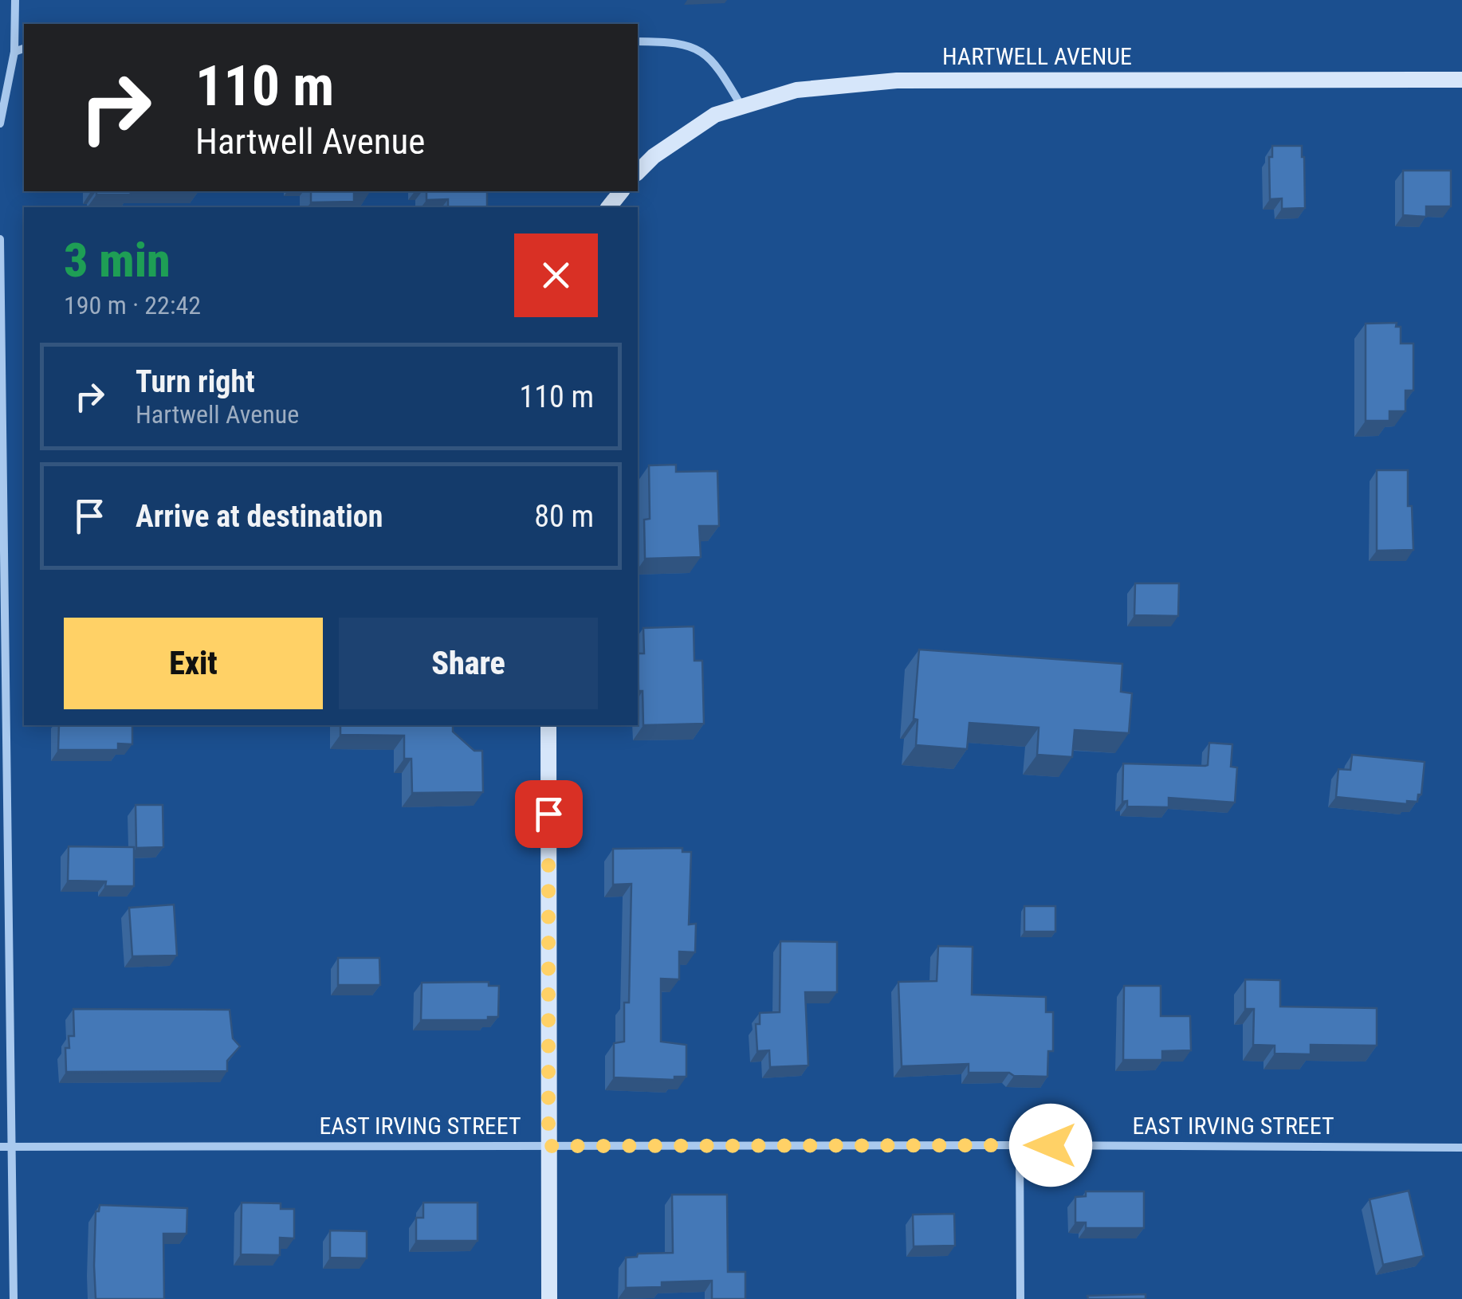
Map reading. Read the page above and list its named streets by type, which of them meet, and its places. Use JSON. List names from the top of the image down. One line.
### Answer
{"streets":{"street":["HARTWELL AVENUE","EAST IRVING STREET"]},"page":{"turn":["110 m","Hartwell Avenue"],"heading":["3 min","190 m · 22:42"],"list":[{"name":"Turn right","note":"Hartwell Avenue","value":"110 m"},{"name":"Arrive at destination","value":"80 m"}],"buttons":["Exit","Share"]}}
